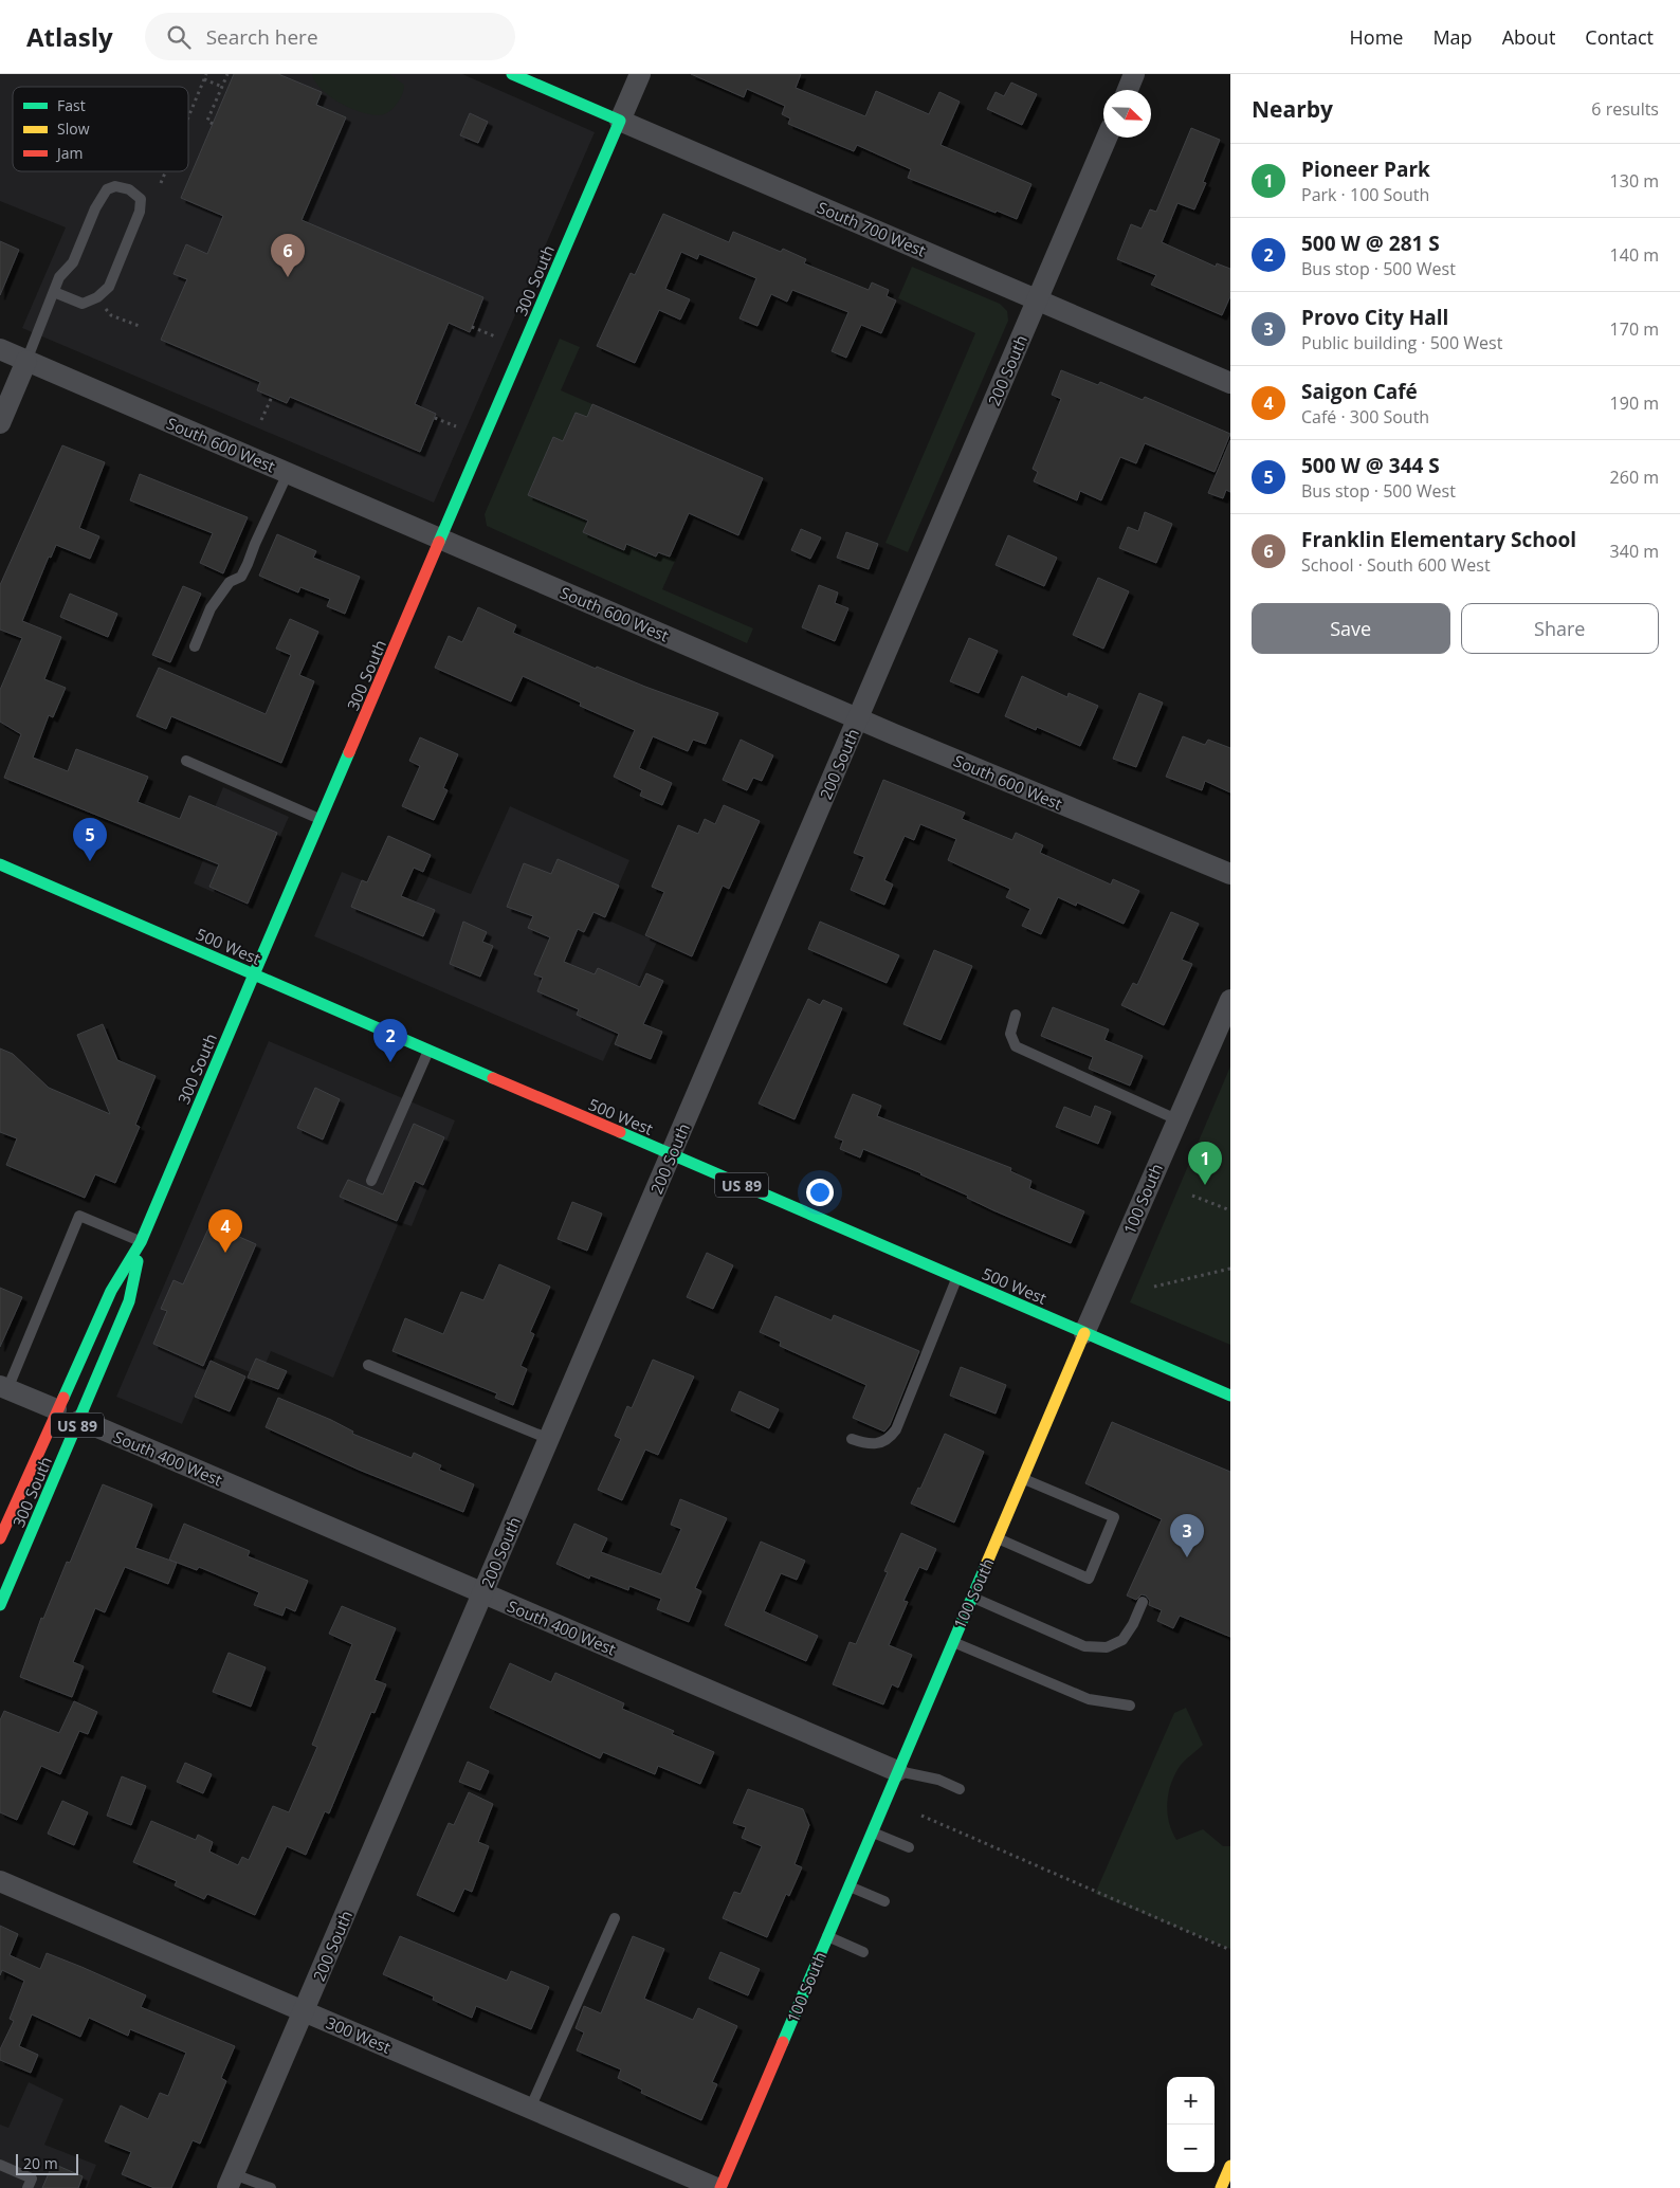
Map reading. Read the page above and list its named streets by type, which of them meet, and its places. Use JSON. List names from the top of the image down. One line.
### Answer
{"streets":{"main road":["South 700 West","300 South","500 West","US 89","100 South"],"street":["200 South","South 600 West","South 400 West","300 West"]},"crossings":[["South 700 West","300 South"],["South 700 West","200 South"],["300 South","South 600 West"],["300 South","500 West"],["300 South","South 400 West"],["200 South","South 600 West"],["200 South","500 West"],["200 South","South 400 West"],["200 South","300 West"],["500 West","100 South"],["100 South","South 400 West"]],"legend":["Fast","Slow","Jam"],"scale_bar":"20 m","north":"bottom right","page":{"header":"Atlasly","search":"Search here","nav":["Home","Map","About","Contact"],"heading":["Nearby","6 results"],"list":[{"mark":"1","name":"Pioneer Park","note":"Park · 100 South","value":"130 m"},{"mark":"2","name":"500 W @ 281 S","note":"Bus stop · 500 West","value":"140 m"},{"mark":"3","name":"Provo City Hall","note":"Public building · 500 West","value":"170 m"},{"mark":"4","name":"Saigon Café","note":"Café · 300 South","value":"190 m"},{"mark":"5","name":"500 W @ 344 S","note":"Bus stop · 500 West","value":"260 m"},{"mark":"6","name":"Franklin Elementary School","note":"School · South 600 West","value":"340 m"}],"pins":["6","5","2","1","4","3"],"buttons":["Save","Share"],"map_buttons":["+","−"],"scale":"20 m"}}
